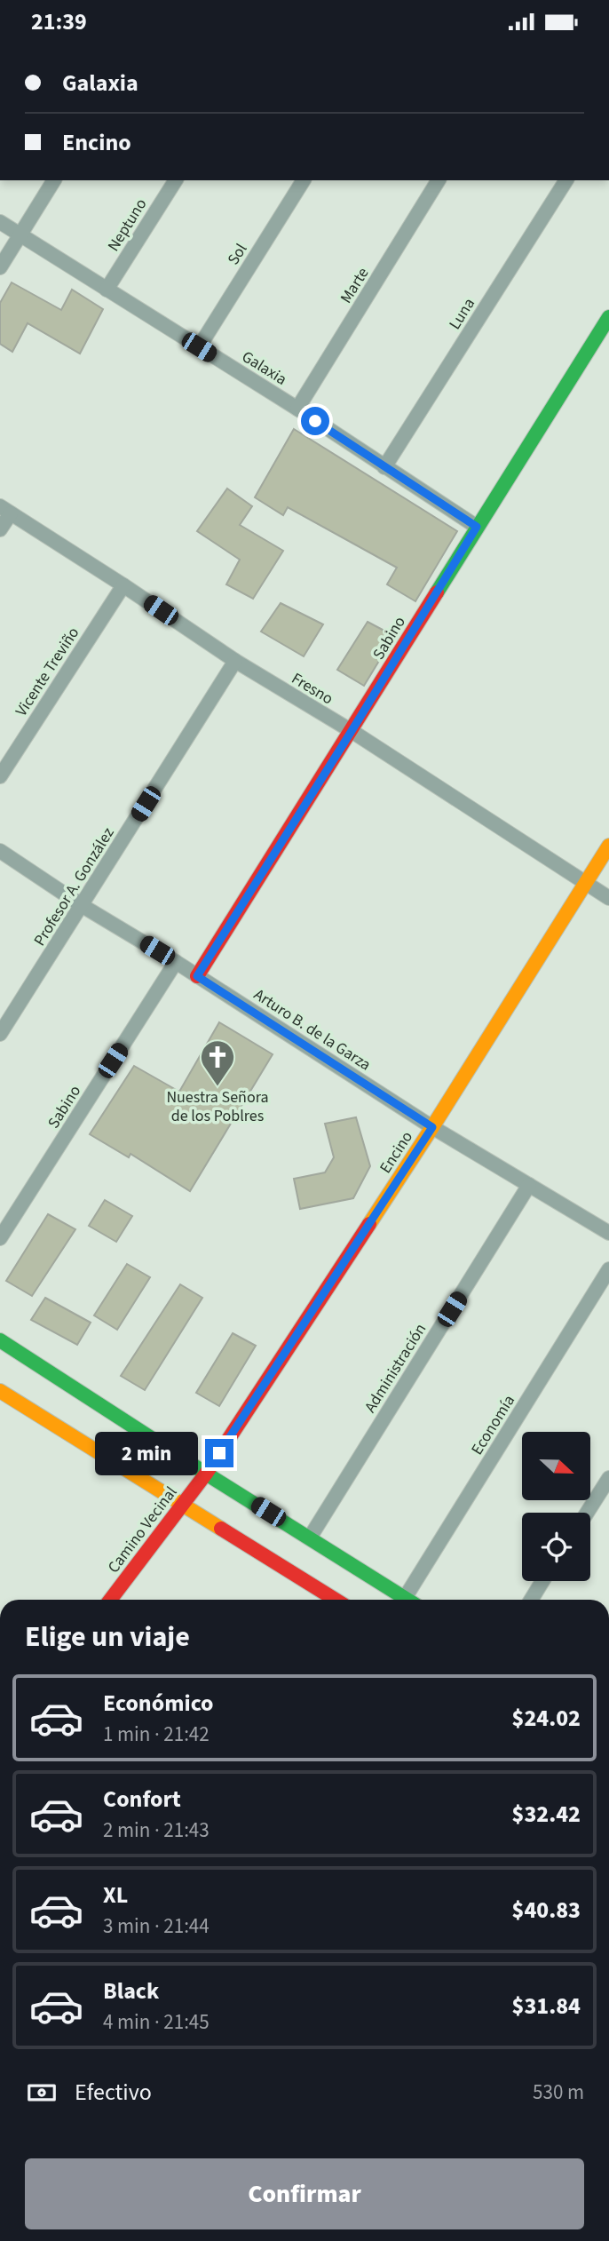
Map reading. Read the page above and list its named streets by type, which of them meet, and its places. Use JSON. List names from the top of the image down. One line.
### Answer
{"streets":{"street":["Neptuno","Sol","Marte","Luna","Galaxia","Sabino","Vicente Treviño","Fresno","Profesor A. González","Arturo B. de la Garza","Encino","Administración","Economía","Camino Vecinal"]},"crossings":[["Neptuno","Galaxia"],["Sol","Galaxia"],["Marte","Galaxia"],["Luna","Galaxia"],["Galaxia","Sabino"],["Sabino","Fresno"],["Sabino","Arturo B. de la Garza"],["Vicente Treviño","Fresno"],["Fresno","Profesor A. González"],["Fresno","Encino"],["Profesor A. González","Arturo B. de la Garza"],["Arturo B. de la Garza","Encino"],["Arturo B. de la Garza","Administración"],["Encino","Camino Vecinal"]],"places":{"church":["Nuestra Señora de los Poblres"]},"north":"right","page":{"status":"21:39","banner":["Galaxia","Encino"],"bubble":"2 min","heading":"Elige un viaje","list":[{"name":"Económico","note":"1 min · 21:42","value":"$24.02"},{"name":"Confort","note":"2 min · 21:43","value":"$32.42"},{"name":"XL","note":"3 min · 21:44","value":"$40.83"},{"name":"Black","note":"4 min · 21:45","value":"$31.84"}],"pay":["Efectivo","530 m"],"buttons":"Confirmar"}}
